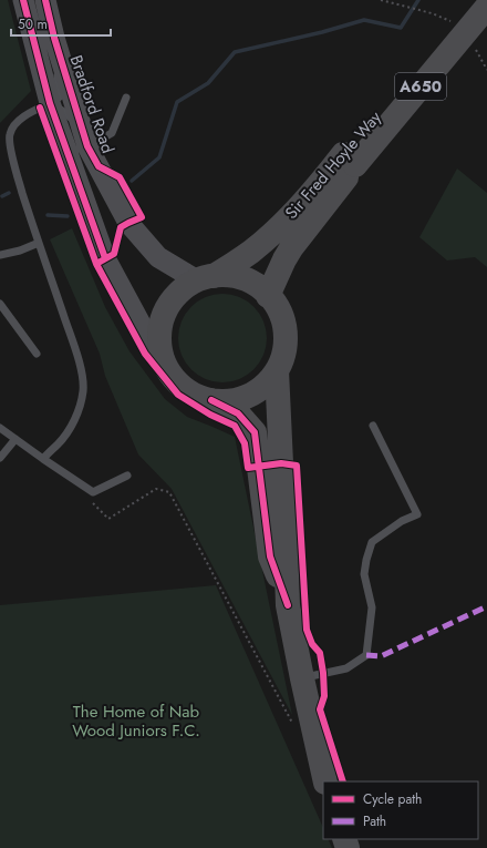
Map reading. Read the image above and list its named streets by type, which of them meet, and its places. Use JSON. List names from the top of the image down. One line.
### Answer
{"streets":{"highway":["A650","Sir Fred Hoyle Way"],"main road":["Bradford Road"]},"crossings":[["A650","Bradford Road"],["A650","Sir Fred Hoyle Way"],["Bradford Road","Sir Fred Hoyle Way"]],"parks":["The Home of Nab Wood Juniors F.C."],"legend":["Cycle path","Path"],"scale_bar":"50 m"}
